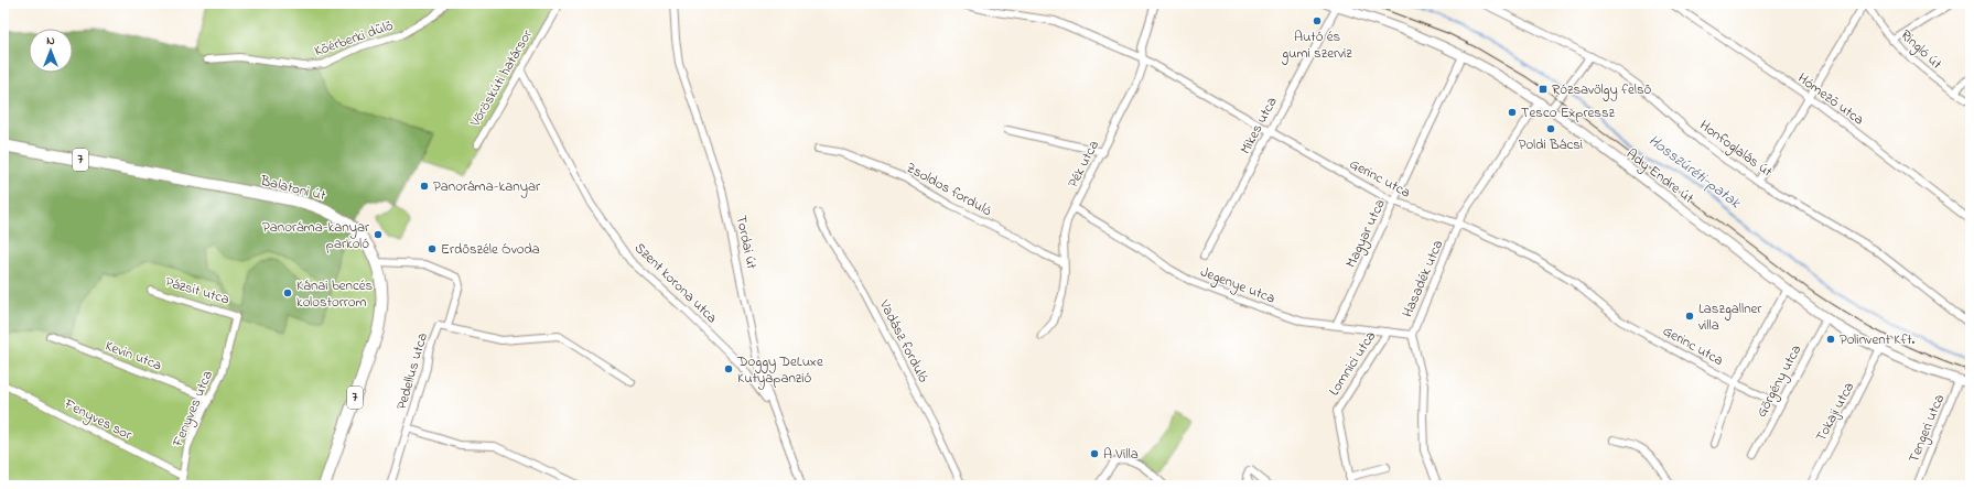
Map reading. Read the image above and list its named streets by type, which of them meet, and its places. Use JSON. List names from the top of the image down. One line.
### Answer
{"streets":{"main road":["7","Balatoni út"],"street":["Kőérberki dűlő","Ringló út","Vöröskúti határsor","Hómező utca","Mikes utca","Honfoglalás út","Pék utca","Ady Endre út","Gerinc utca","Zsoldos forduló","Magyar utca","Tordai út","Hasadék utca","Szent korona utca","Jegenye utca","Pázsit utca","Vadász forduló","Kevin utca","Lomnici utca","Pedellus utca","Görgény utca","Fenyves utca","Tokaji utca","Fenyves sor","Tengeri utca"]},"crossings":[["Vöröskúti határsor","Szent korona utca"],["Mikes utca","Ady Endre út"],["Mikes utca","Gerinc utca"],["Pék utca","Gerinc utca"],["Pék utca","Zsoldos forduló"],["Pék utca","Jegenye utca"],["Ady Endre út","Magyar utca"],["Ady Endre út","Hasadék utca"],["Ady Endre út","Görgény utca"],["Ady Endre út","Tokaji utca"],["Ady Endre út","Tengeri utca"],["Gerinc utca","Magyar utca"],["Gerinc utca","Hasadék utca"],["Gerinc utca","Görgény utca"],["Balatoni út","Pedellus utca"],["Magyar utca","Jegenye utca"],["Tordai út","Szent korona utca"],["Hasadék utca","Jegenye utca"],["Jegenye utca","Lomnici utca"],["Pázsit utca","Fenyves utca"],["Kevin utca","Fenyves utca"],["Fenyves utca","Fenyves sor"]],"water":["Hosszúréti-patak"],"places":{"other":["Autó és gumi szerviz","Tesco Expressz","Poldi Bácsi","Panoráma-kanyar","Panoráma-kanyar parkoló","Erdőszéle Óvoda","Kánai bencés kolostorrom","Laszgallner villa","Polinvent Kft.","Doggy DeLuxe Kutyapanzió","A Villa"],"transit":["Rózsavölgy felső"]},"north":"top"}
